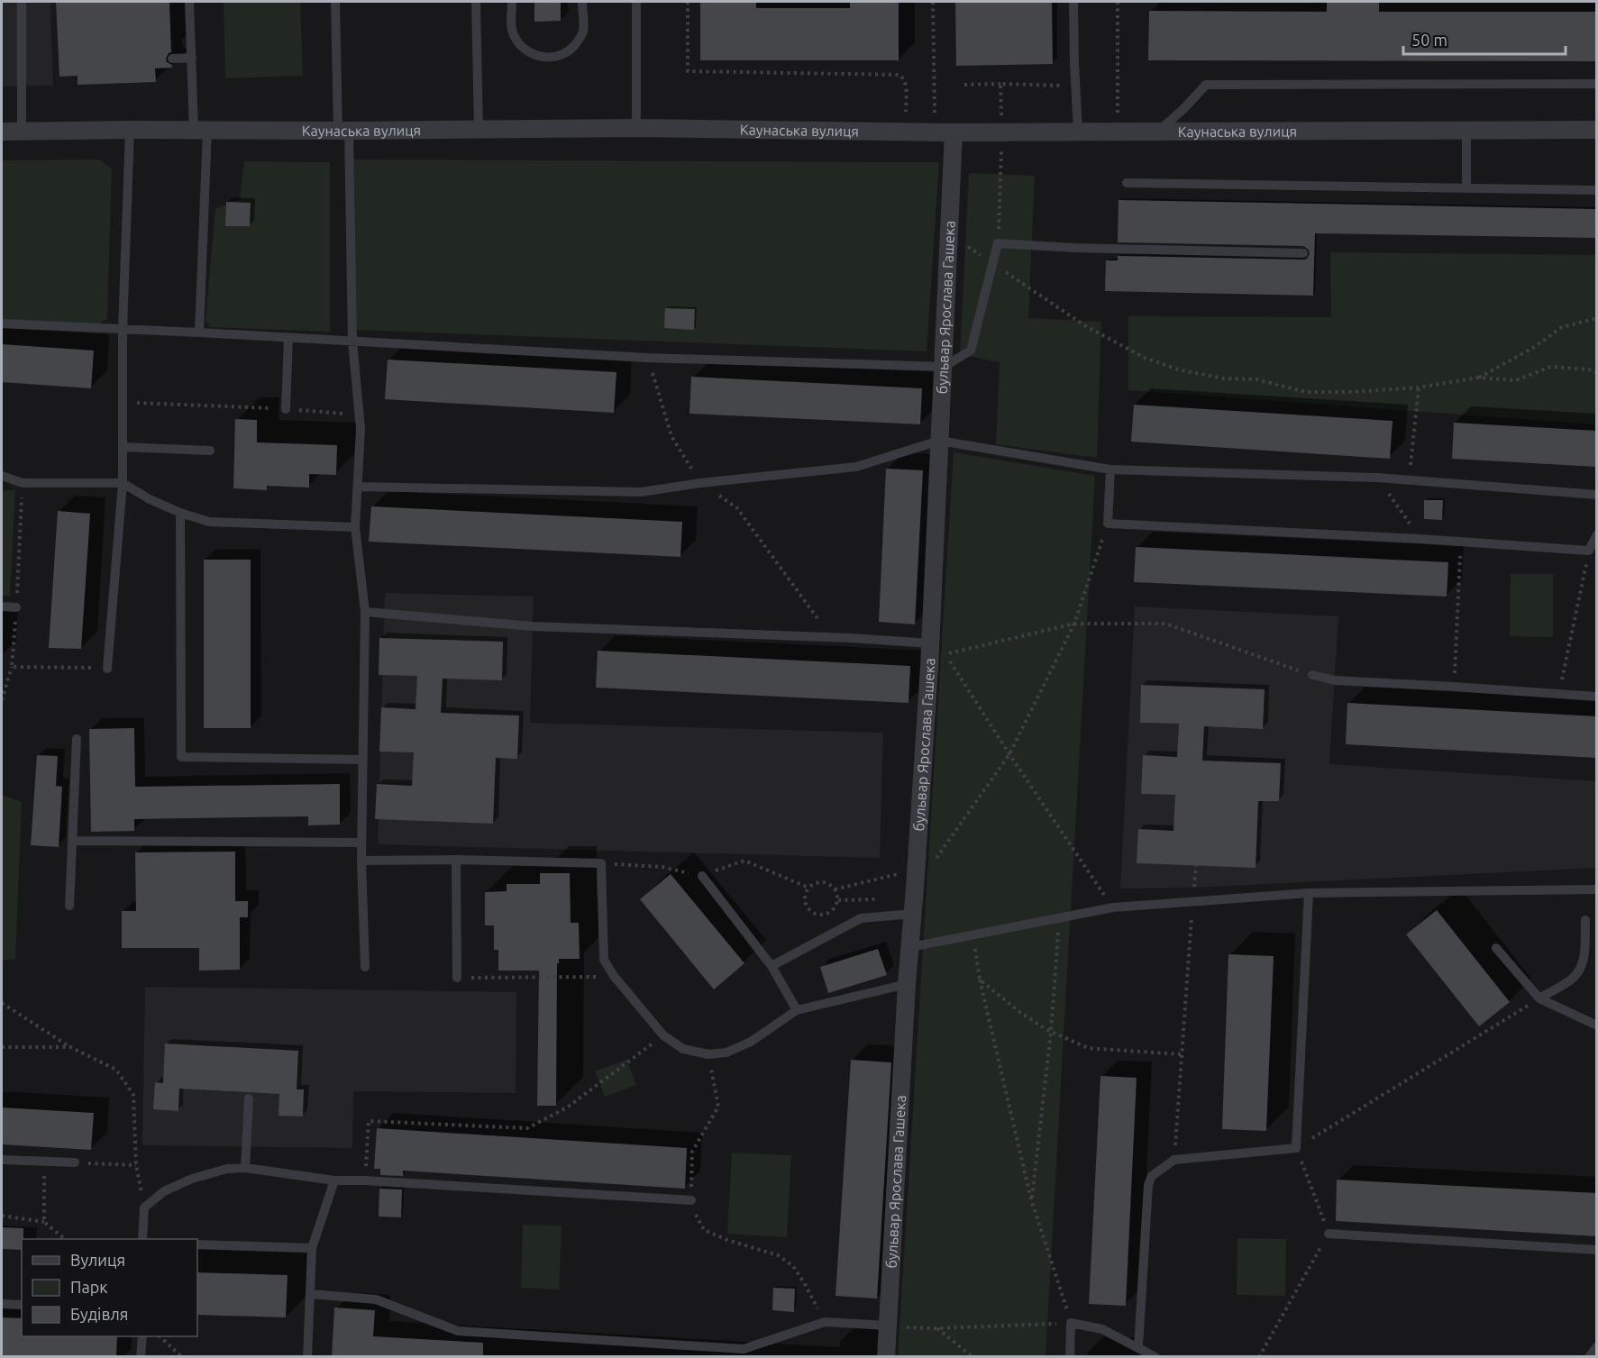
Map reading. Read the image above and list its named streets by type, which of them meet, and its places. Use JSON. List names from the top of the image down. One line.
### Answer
{"streets":{"street":["Каунаська вулиця","бульвар Ярослава Гашека"]},"crossings":[["Каунаська вулиця","бульвар Ярослава Гашека"]],"legend":["Вулиця","Парк","Будівля"],"scale_bar":"50 m"}
